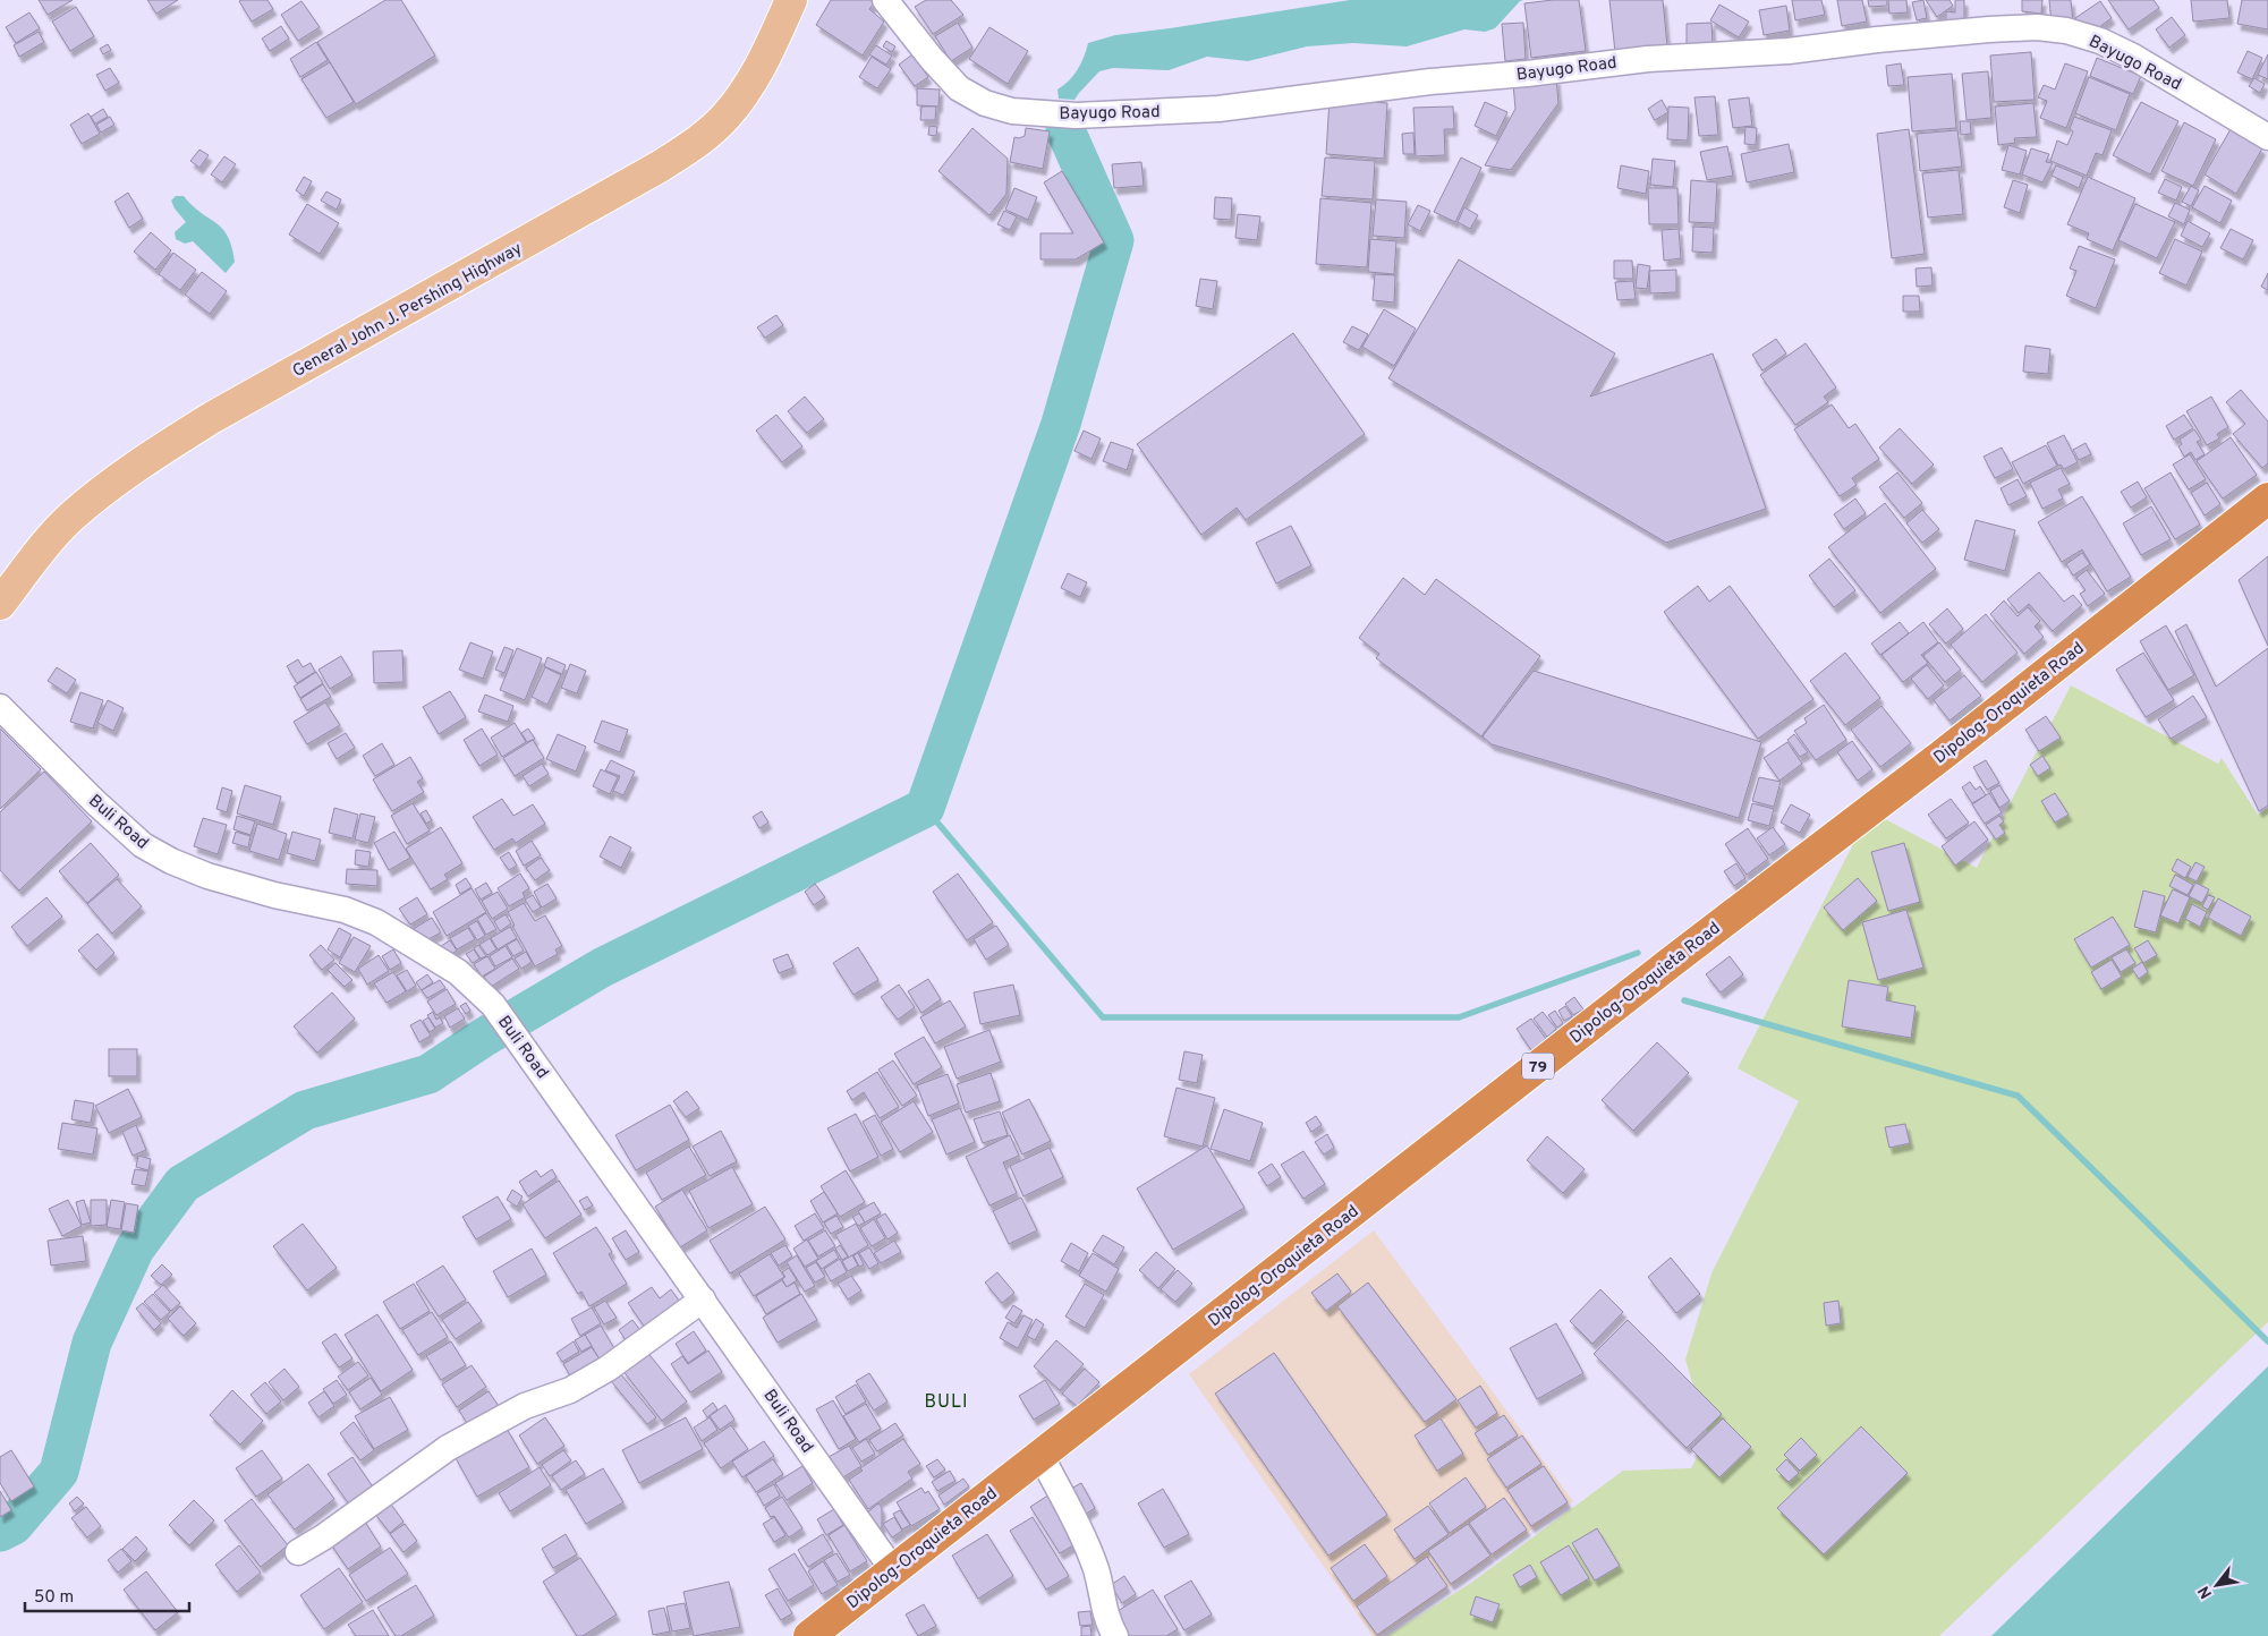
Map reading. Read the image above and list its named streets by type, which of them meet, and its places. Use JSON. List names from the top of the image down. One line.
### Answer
{"streets":{"highway":["Dipolog-Oroquieta Road","79"],"main road":["General John J. Pershing Highway"],"street":["Bayugo Road","Buli Road"]},"crossings":[["Dipolog-Oroquieta Road","Buli Road"]],"districts":["BULI"],"scale_bar":"50 m","north":"bottom left"}
